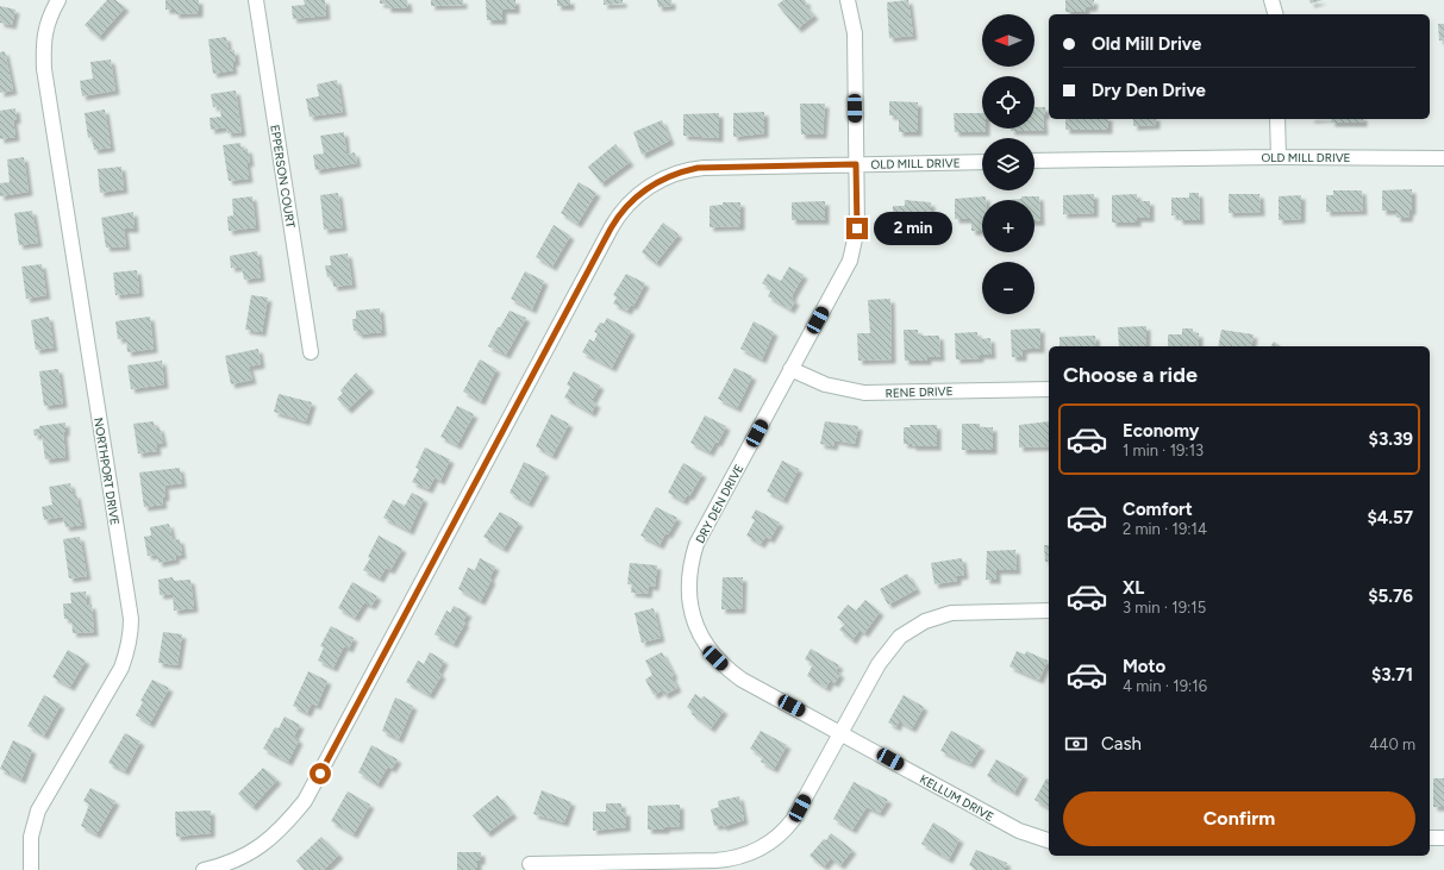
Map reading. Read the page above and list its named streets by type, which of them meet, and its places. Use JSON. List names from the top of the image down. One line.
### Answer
{"streets":{"street":["OLD MILL DRIVE","EPPERSON COURT","RENE DRIVE","NORTHPORT DRIVE","DRY DEN DRIVE","KELLUM DRIVE"]},"crossings":[["OLD MILL DRIVE","DRY DEN DRIVE"],["RENE DRIVE","DRY DEN DRIVE"],["DRY DEN DRIVE","KELLUM DRIVE"]],"north":"left","page":{"map_buttons":["+","−"],"banner":["Old Mill Drive","Dry Den Drive"],"bubble":"2 min","heading":"Choose a ride","list":[{"name":"Economy","note":"1 min · 19:13","value":"$3.39"},{"name":"Comfort","note":"2 min · 19:14","value":"$4.57"},{"name":"XL","note":"3 min · 19:15","value":"$5.76"},{"name":"Moto","note":"4 min · 19:16","value":"$3.71"}],"pay":["Cash","440 m"],"buttons":"Confirm"}}
